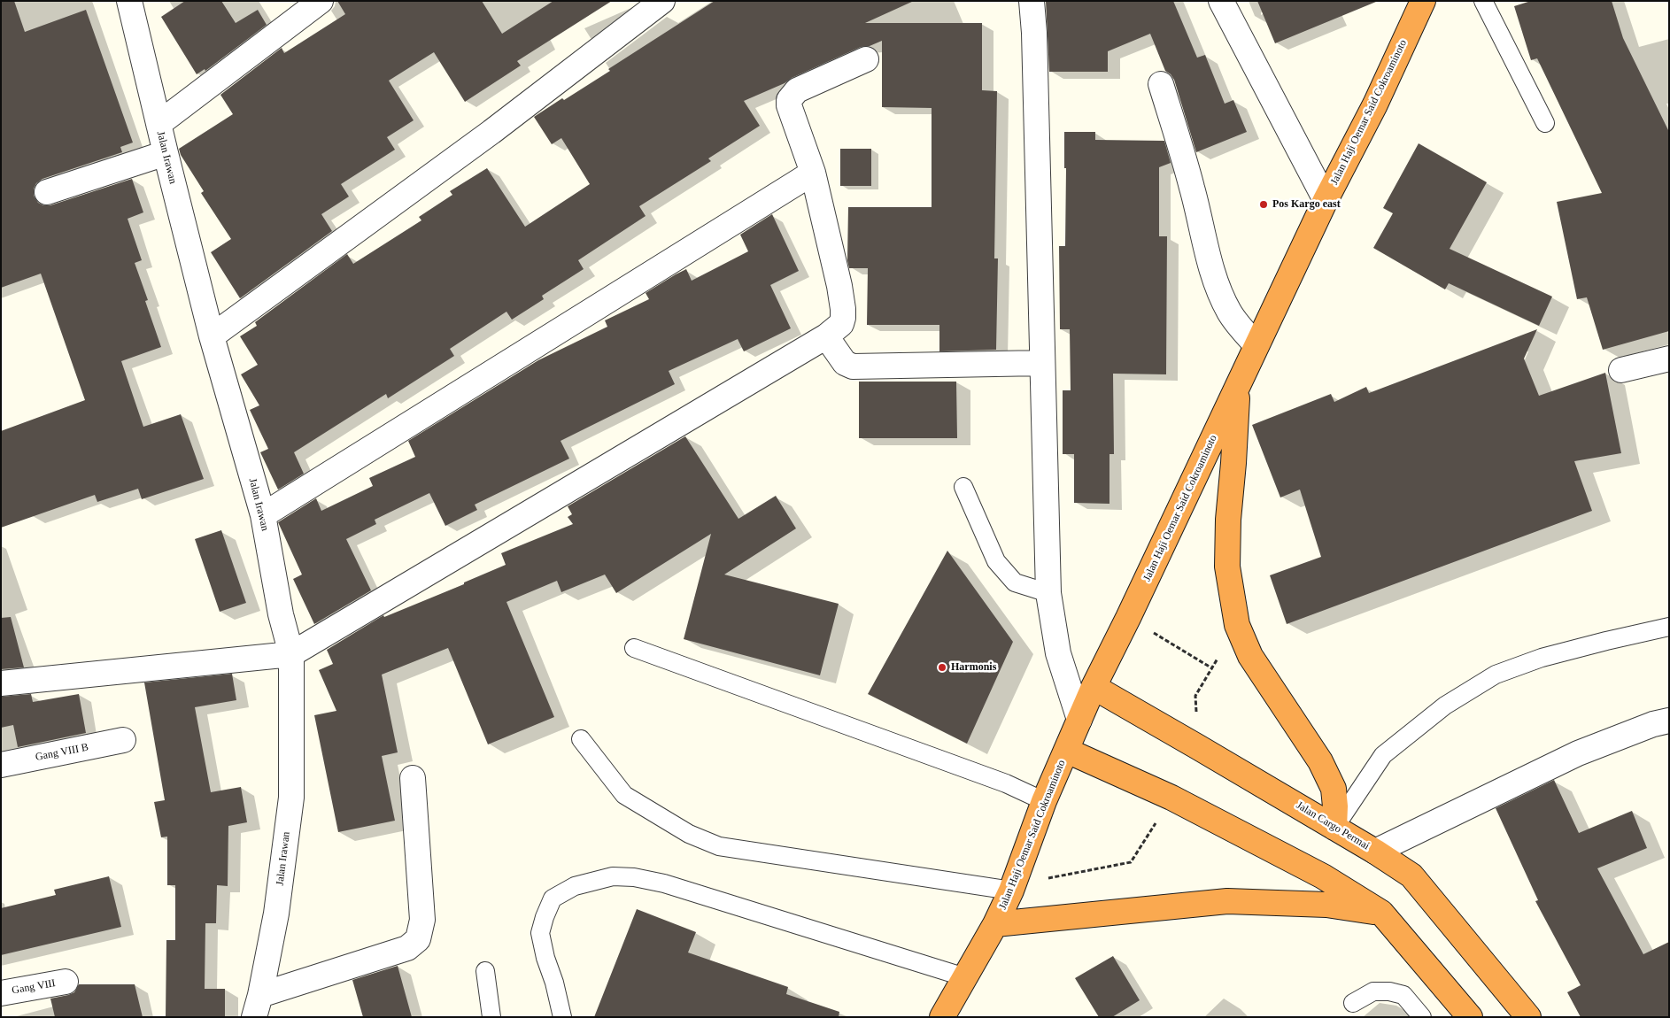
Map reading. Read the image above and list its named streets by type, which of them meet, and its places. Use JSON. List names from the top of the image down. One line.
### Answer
{"streets":{"highway":["Jalan Haji Oemar Said Cokroaminoto","Jalan Cargo Permai"],"street":["Jalan Irawan","Gang VIII B","Gang VIII"]},"crossings":[["Jalan Haji Oemar Said Cokroaminoto","Jalan Cargo Permai"]],"places":["Pos Kargo east","Harmonis"]}
